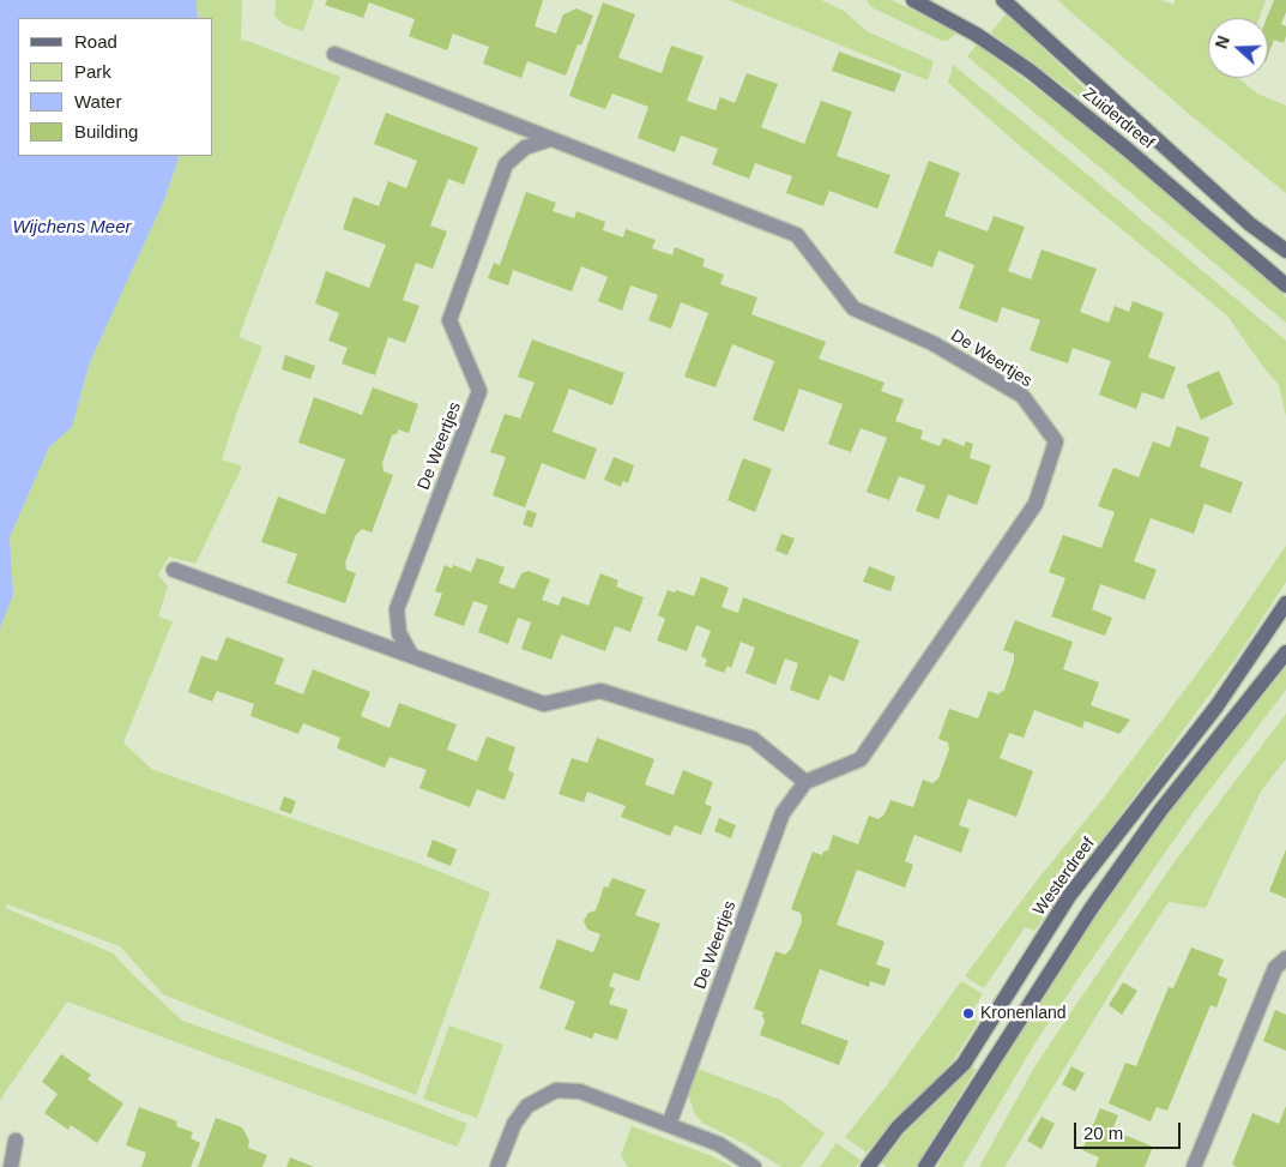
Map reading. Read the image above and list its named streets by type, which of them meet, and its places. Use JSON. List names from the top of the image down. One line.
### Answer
{"streets":{"street":["Zuiderdreef","De Weertjes","Westerdreef"]},"water":["Wijchens Meer"],"places":["Kronenland"],"legend":["Road","Park","Water","Building"],"scale_bar":"20 m","north":"left"}
